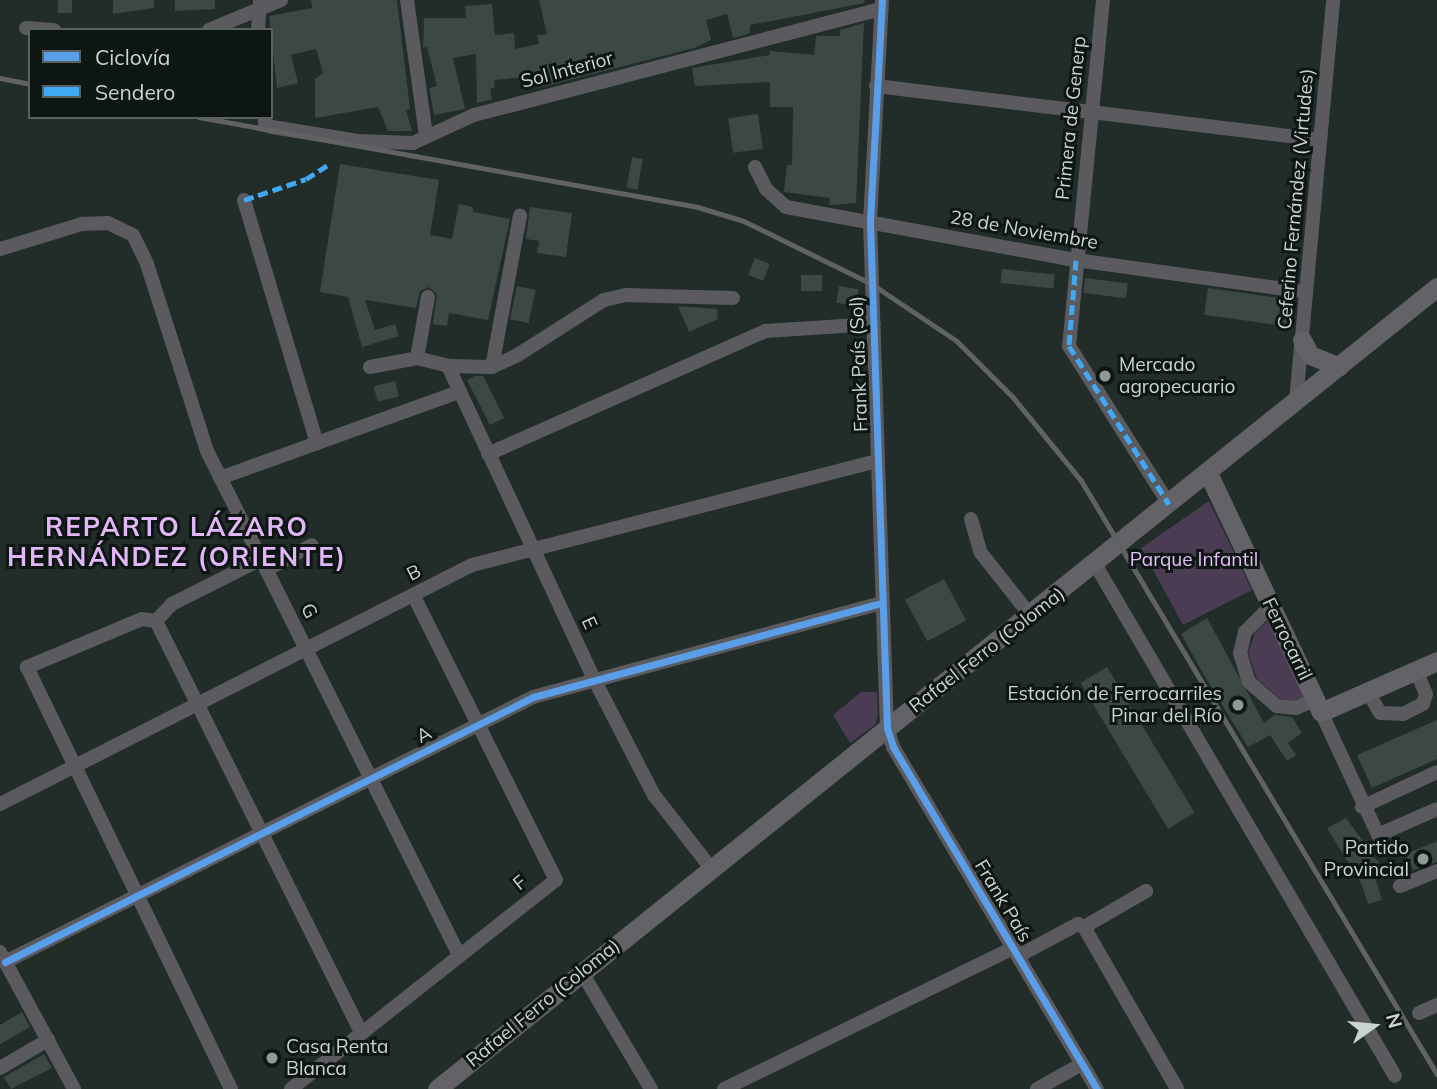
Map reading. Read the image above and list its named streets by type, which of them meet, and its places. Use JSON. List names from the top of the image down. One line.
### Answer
{"streets":{"main road":["Ferrocarril","Rafael Ferro (Coloma)"],"street":["Sol Interior","Primera de Generp","Ceferino Fernández (Virtudes)","28 de Noviembre","Frank País (Sol)","B","G","E","A","F","Frank País"]},"crossings":[["Sol Interior","Frank País (Sol)"],["Primera de Generp","28 de Noviembre"],["Primera de Generp","Rafael Ferro (Coloma)"],["Ceferino Fernández (Virtudes)","28 de Noviembre"],["Ceferino Fernández (Virtudes)","Rafael Ferro (Coloma)"],["28 de Noviembre","Frank País (Sol)"],["Frank País (Sol)","B"],["Frank País (Sol)","Rafael Ferro (Coloma)"],["Frank País (Sol)","A"],["Frank País (Sol)","Frank País"],["B","G"],["B","E"],["B","F"],["G","A"],["G","F"],["E","Rafael Ferro (Coloma)"],["E","A"],["Ferrocarril","Rafael Ferro (Coloma)"],["Rafael Ferro (Coloma)","Frank País"],["A","F"]],"districts":["REPARTO LÁZARO HERNÁNDEZ (ORIENTE)"],"parks":["Parque Infantil"],"places":["Mercado agropecuario","Estación de Ferrocarriles Pinar del Río","Partido Provincial","Casa Renta Blanca"],"legend":["Ciclovía","Sendero"],"north":"right"}
